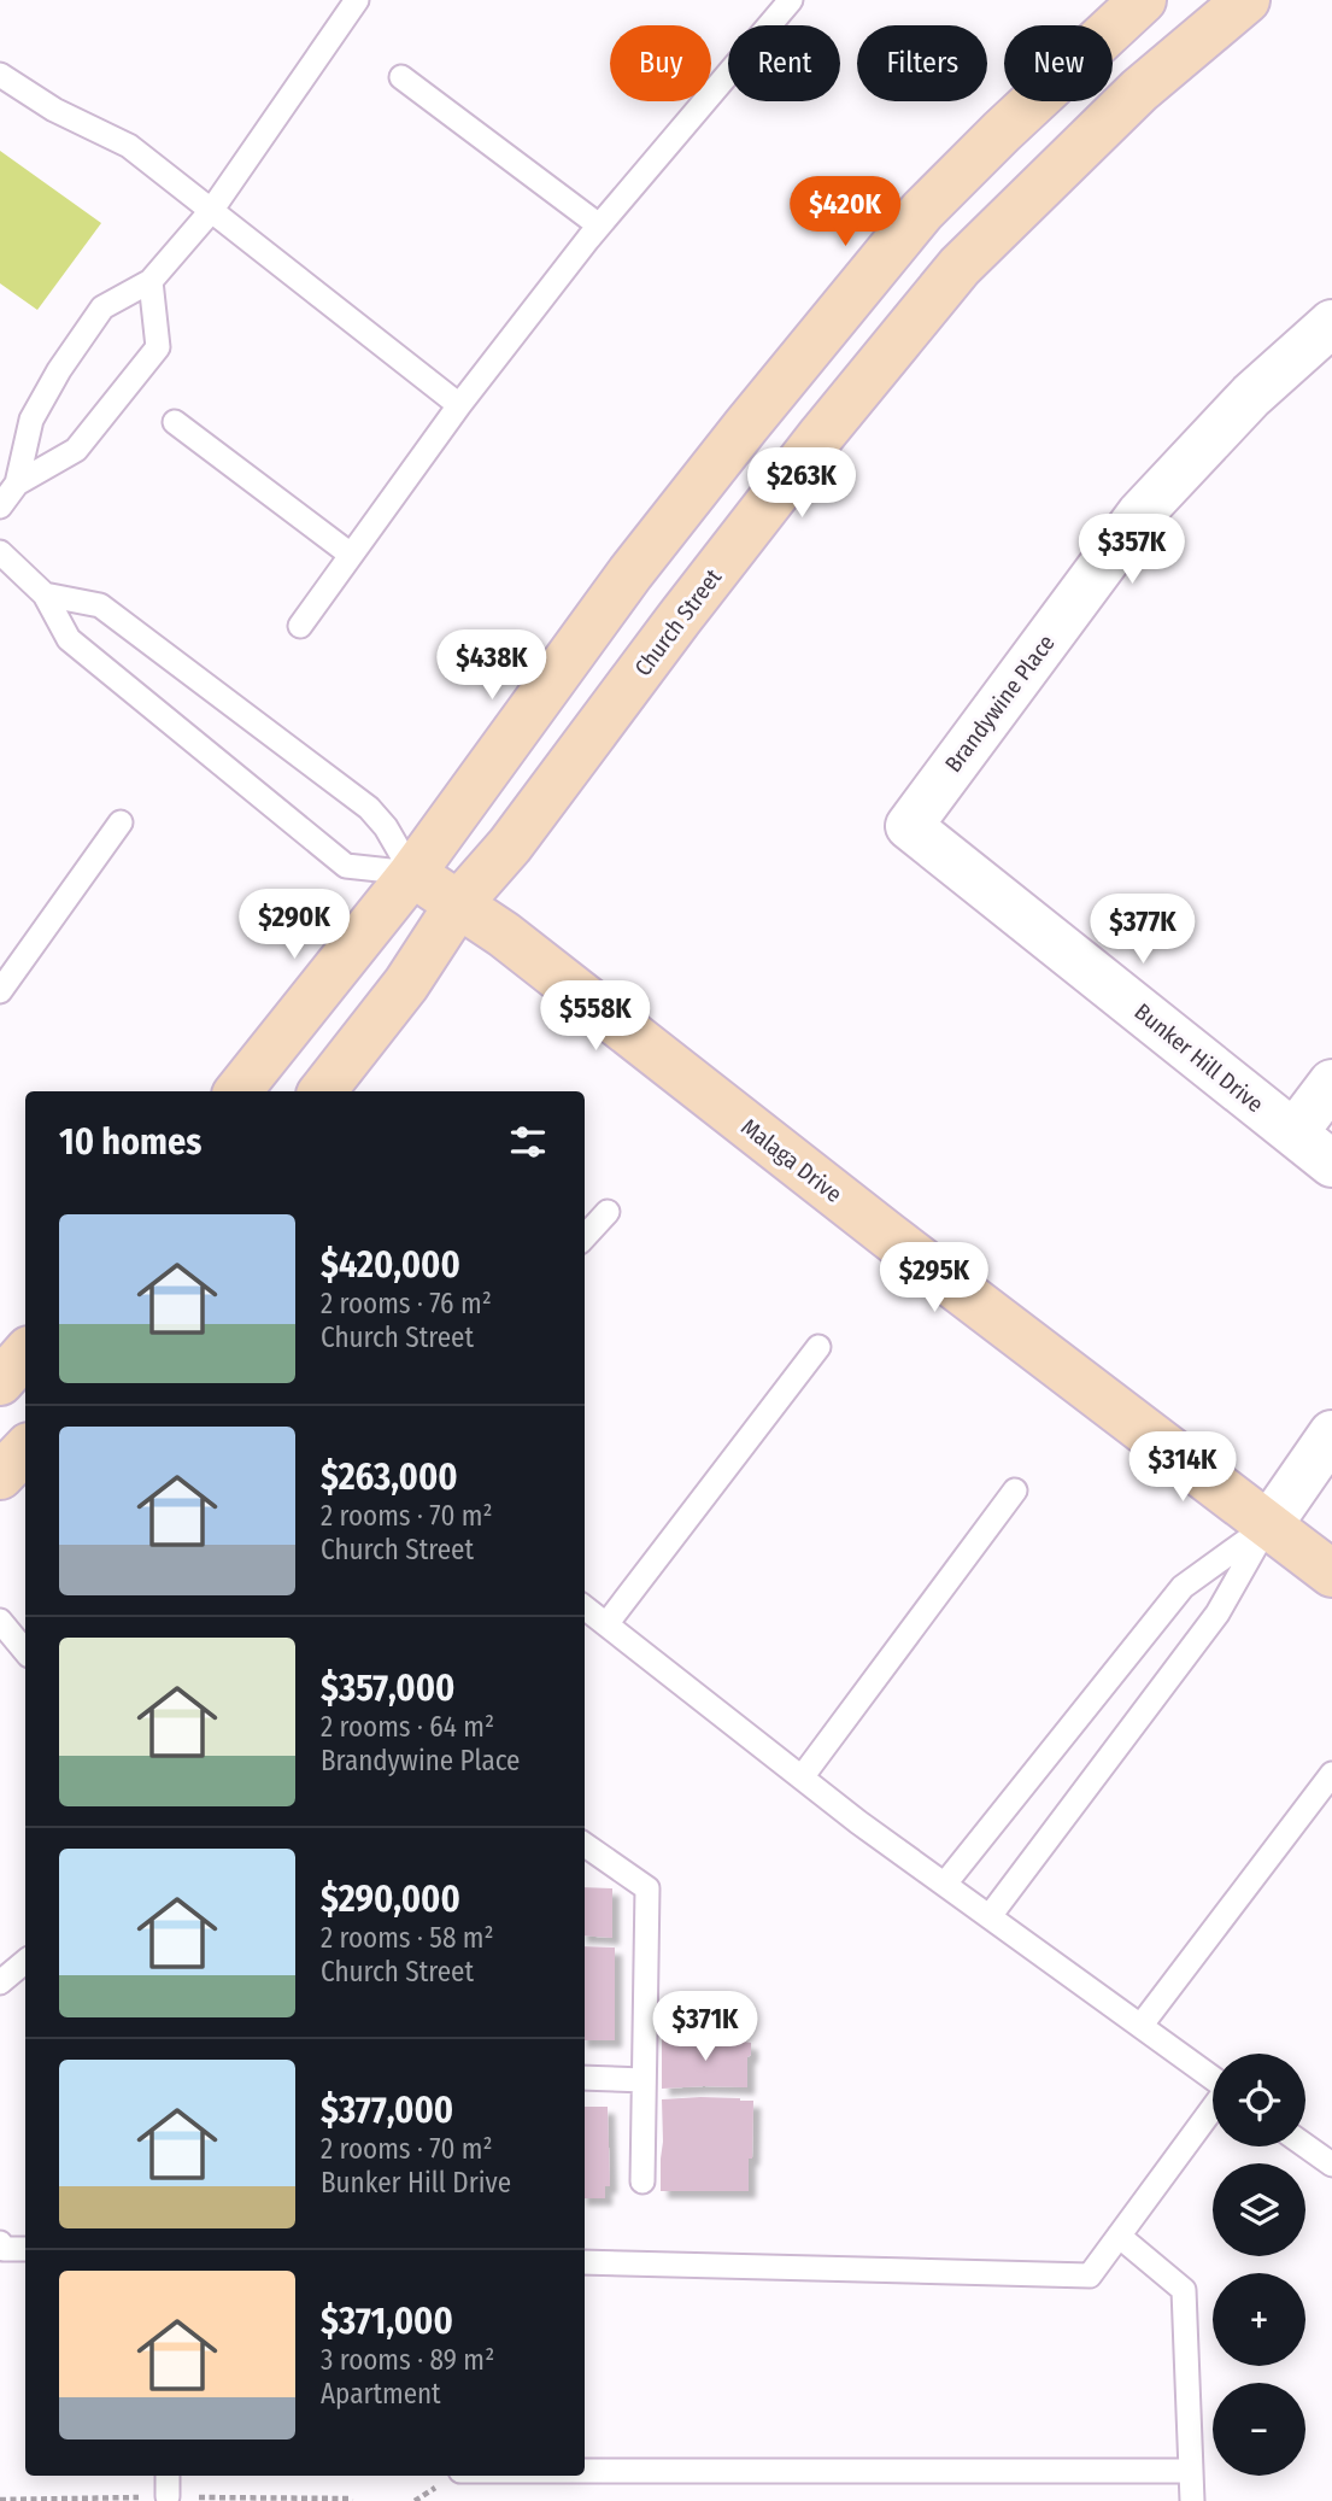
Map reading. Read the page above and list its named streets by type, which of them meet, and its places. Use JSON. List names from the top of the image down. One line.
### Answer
{"streets":{"main road":["Church Street","Malaga Drive"],"street":["Brandywine Place","Bunker Hill Drive"]},"crossings":[["Church Street","Malaga Drive"],["Brandywine Place","Bunker Hill Drive"]],"page":{"chip":["Buy","Rent","Filters","New"],"price":["$420K","$263K","$357K","$438K","$290K","$377K","$558K","$295K","$314K","$371K"],"heading":"10 homes","list":[{"name":"$420,000","note":"2 rooms · 76 m² · Church Street"},{"name":"$263,000","note":"2 rooms · 70 m² · Church Street"},{"name":"$357,000","note":"2 rooms · 64 m² · Brandywine Place"},{"name":"$290,000","note":"2 rooms · 58 m² · Church Street"},{"name":"$377,000","note":"2 rooms · 70 m² · Bunker Hill Drive"},{"name":"$371,000","note":"3 rooms · 89 m² · Apartment"}],"map_buttons":["+","−"]}}
